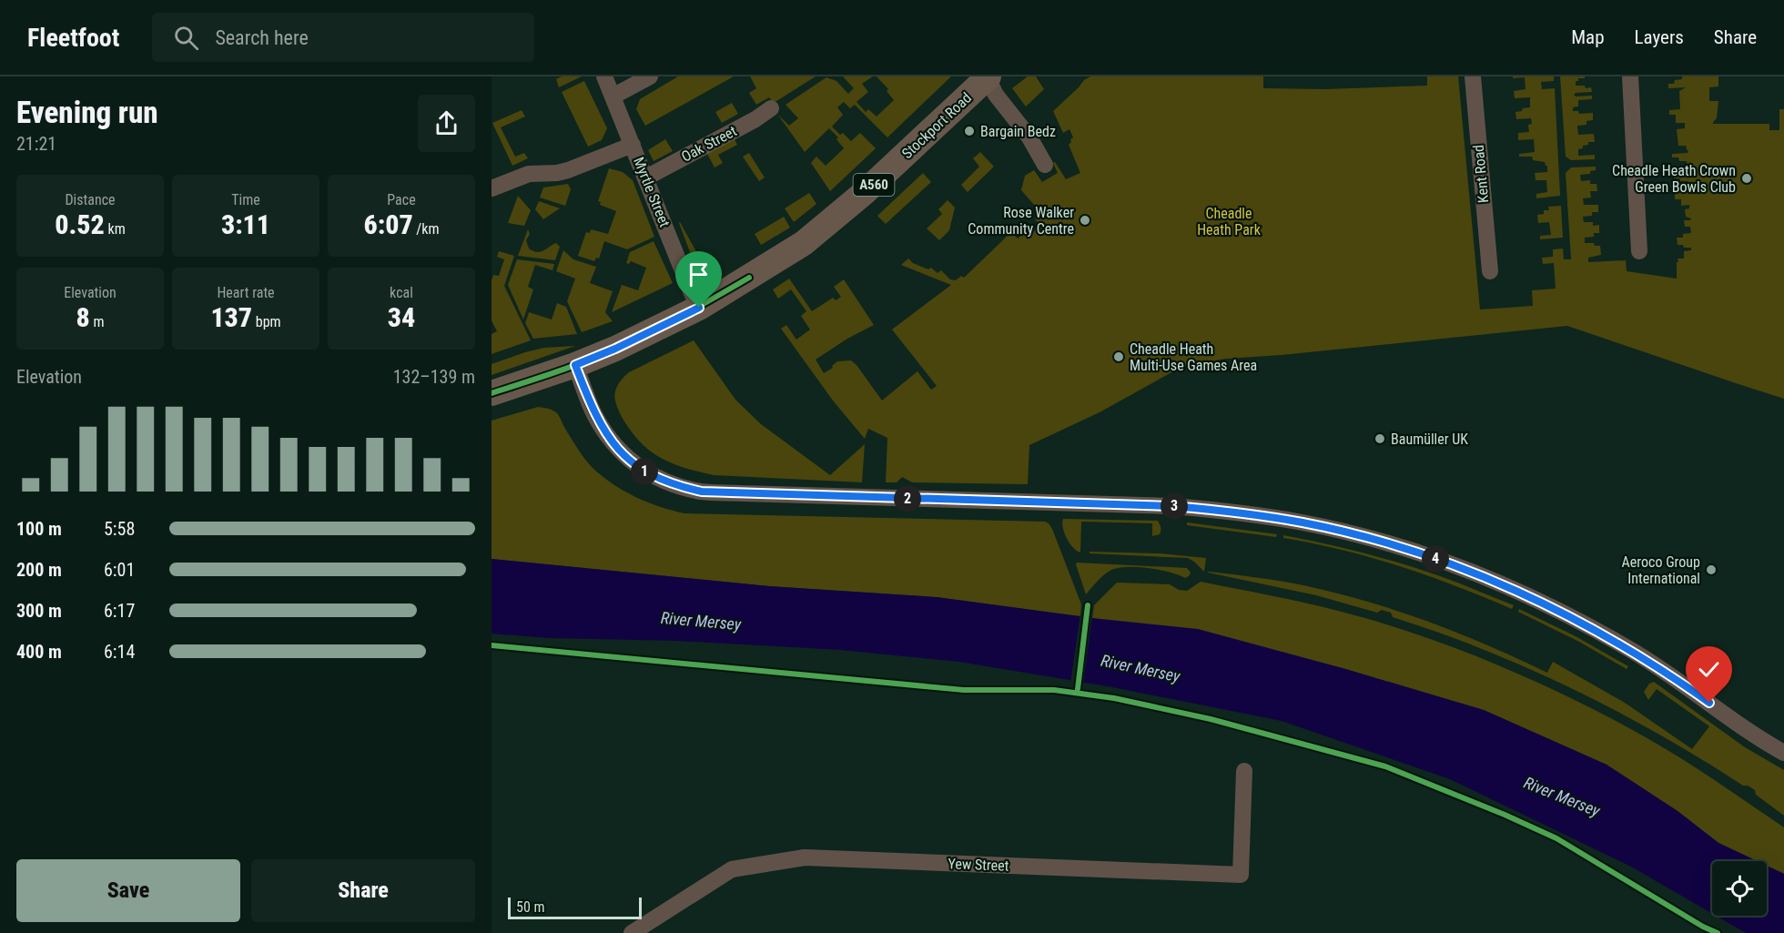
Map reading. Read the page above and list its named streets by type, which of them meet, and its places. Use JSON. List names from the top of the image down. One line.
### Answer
{"streets":{"main road":["Stockport Road","A560"],"street":["Oak Street","Kent Road","Myrtle Street","Yew Street"]},"crossings":[["Stockport Road","A560"],["Stockport Road","Myrtle Street"],["Oak Street","Myrtle Street"],["A560","Myrtle Street"]],"water":["River Mersey"],"parks":["Cheadle Heath Park"],"places":["Bargain Bedz","Cheadle Heath Crown Green Bowls Club","Rose Walker Community Centre","Cheadle Heath Multi-Use Games Area","Baumüller UK","Aeroco Group International"],"scale_bar":"50 m","page":{"header":"Fleetfoot","search":"Search here","nav":["Map","Layers","Share"],"heading":["Evening run","21:21"],"stats":[["Distance","0.52 km"],["Time","3:11"],["Pace","6:07 /km"],["Elevation","8 m"],["Heart rate","137 bpm"],["kcal","34"]],"chart":["Elevation","132–139 m"],"pins":["1","2","3","4"],"list":[{"name":"100 m","note":"5:58"},{"name":"200 m","note":"6:01"},{"name":"300 m","note":"6:17"},{"name":"400 m","note":"6:14"}],"buttons":["Save","Share"],"scale":"50 m"}}
